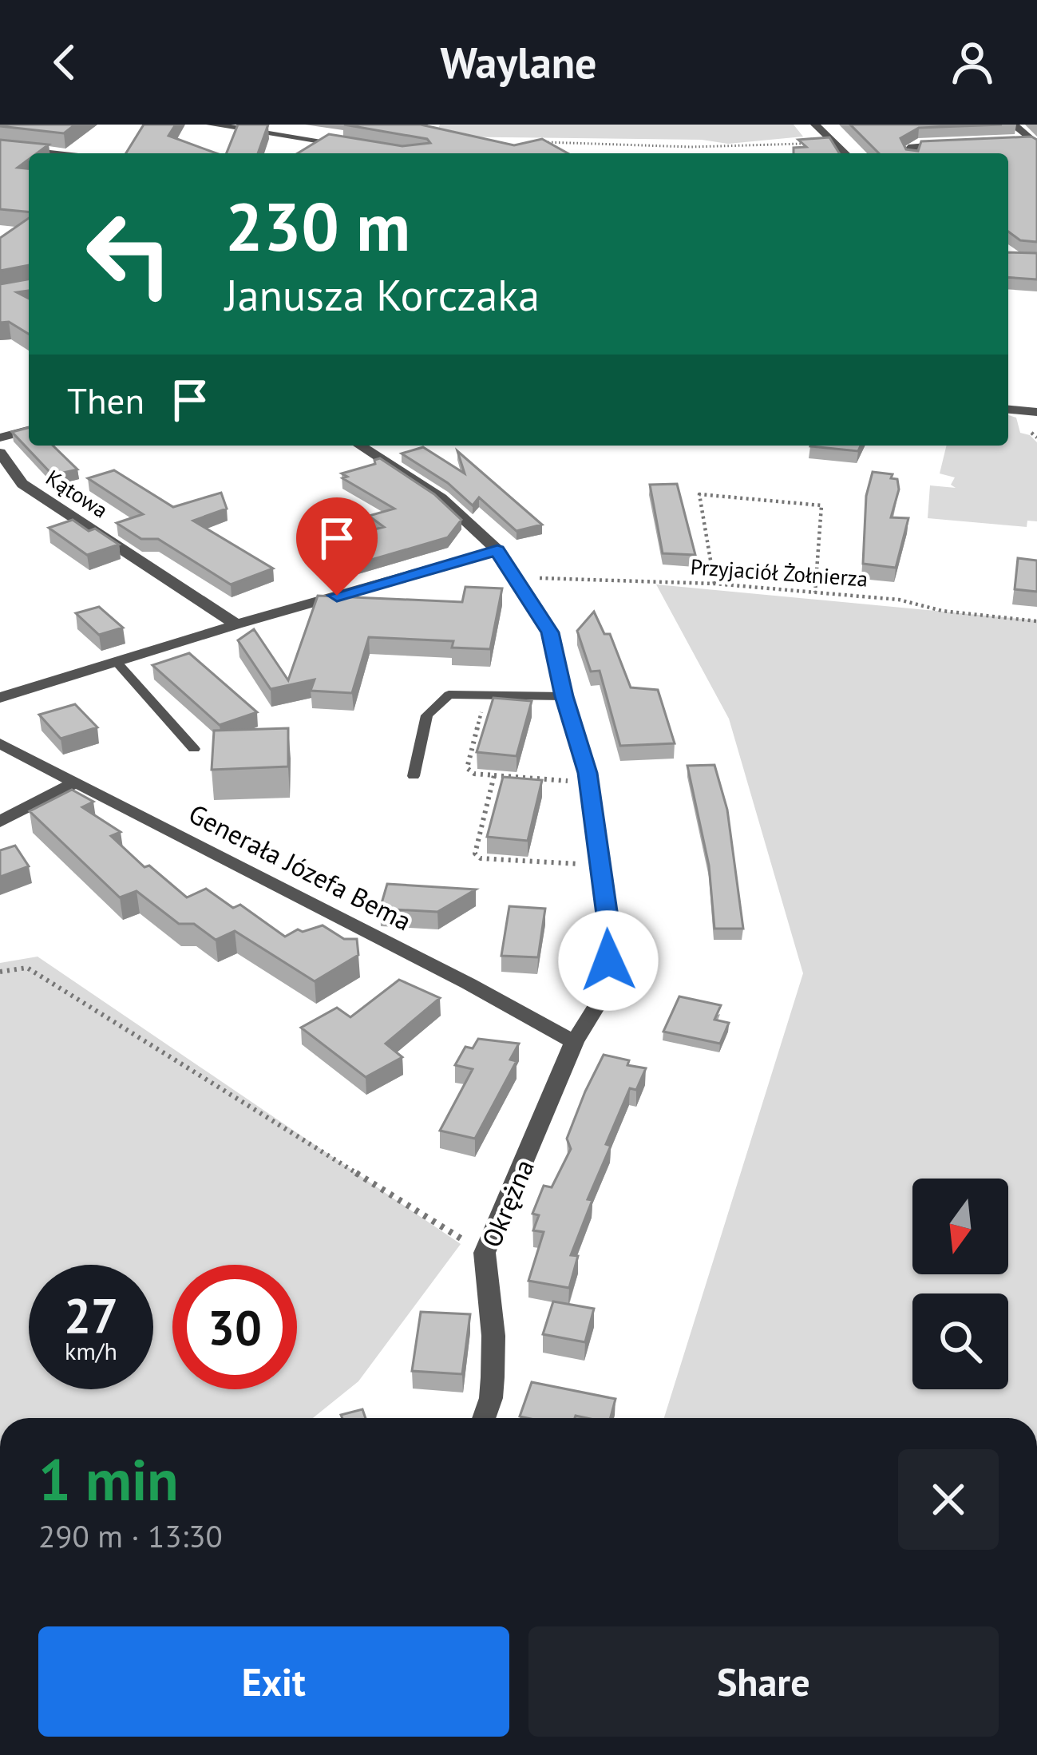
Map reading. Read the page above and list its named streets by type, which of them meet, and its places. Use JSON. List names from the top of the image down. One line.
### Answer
{"streets":{"street":["Kątowa","Generała Józefa Bema","Okrężna"],"path":["Przyjaciół Żołnierza"]},"crossings":[["Przyjaciół Żołnierza","Okrężna"],["Generała Józefa Bema","Okrężna"]],"north":"bottom","page":{"header":"Waylane","turn":["230 m","Janusza Korczaka"],"then":"Then","speed":"27 km/h","limit":"30","heading":["1 min","290 m · 13:30"],"buttons":["Exit","Share"]}}
